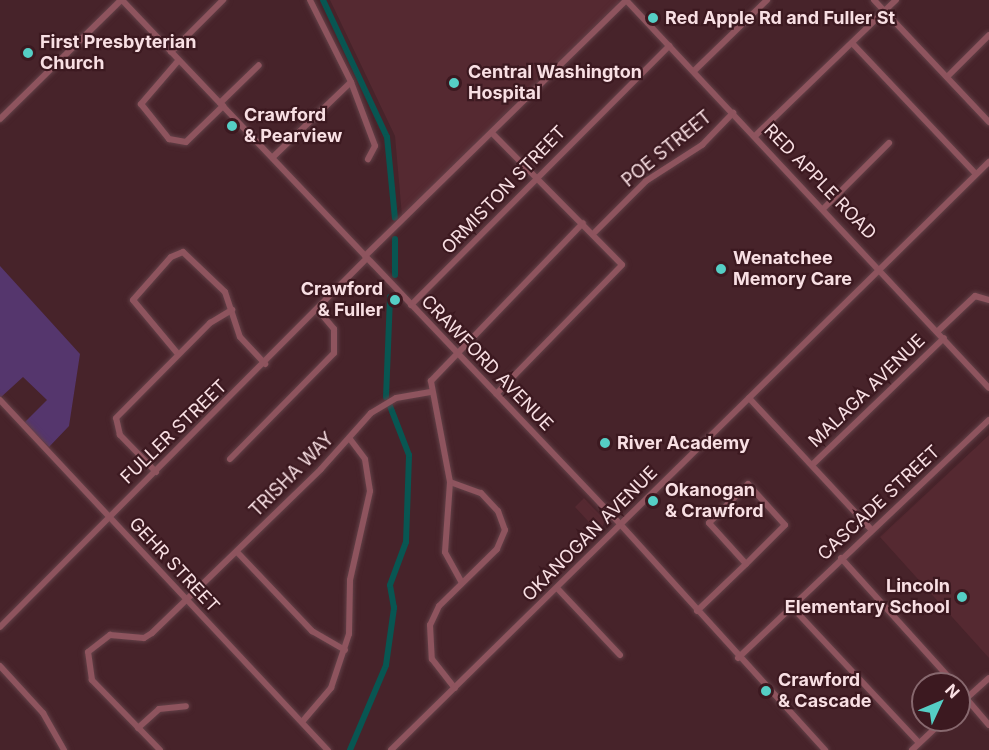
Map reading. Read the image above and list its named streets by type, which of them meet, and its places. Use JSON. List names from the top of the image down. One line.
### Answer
{"streets":{"street":["POE STREET","RED APPLE ROAD","ORMISTON STREET","CRAWFORD AVENUE","MALAGA AVENUE","FULLER STREET","TRISHA WAY","CASCADE STREET","OKANOGAN AVENUE","GEHR STREET"]},"crossings":[["POE STREET","RED APPLE ROAD"],["RED APPLE ROAD","ORMISTON STREET"],["RED APPLE ROAD","MALAGA AVENUE"],["RED APPLE ROAD","FULLER STREET"],["RED APPLE ROAD","OKANOGAN AVENUE"],["ORMISTON STREET","CRAWFORD AVENUE"],["CRAWFORD AVENUE","FULLER STREET"],["CRAWFORD AVENUE","CASCADE STREET"],["CRAWFORD AVENUE","OKANOGAN AVENUE"],["FULLER STREET","GEHR STREET"],["TRISHA WAY","GEHR STREET"]],"places":["Red Apple Rd and Fuller St","First Presbyterian Church","Central Washington Hospital","Crawford & Pearview","Wenatchee Memory Care","Crawford & Fuller","River Academy","Okanogan & Crawford","Lincoln Elementary School","Crawford & Cascade"],"north":"top right"}
